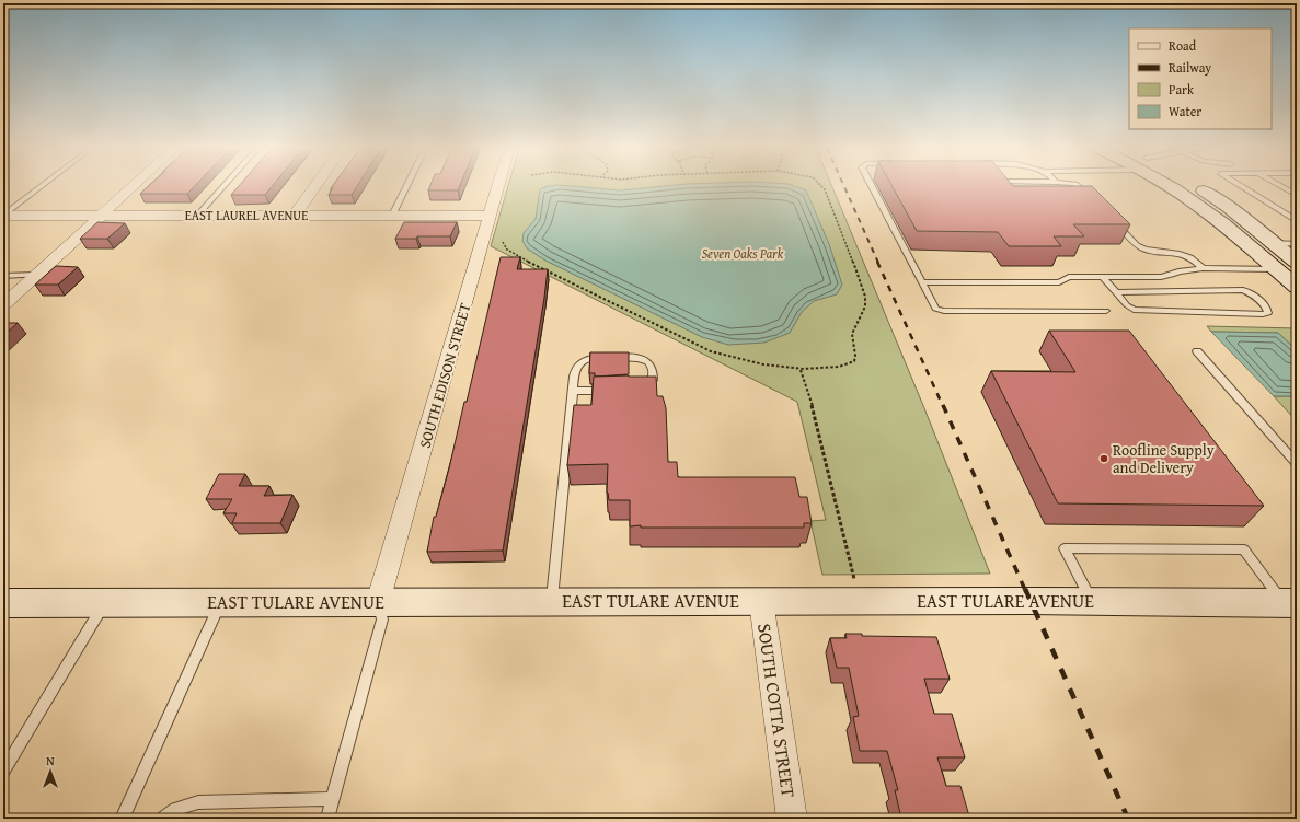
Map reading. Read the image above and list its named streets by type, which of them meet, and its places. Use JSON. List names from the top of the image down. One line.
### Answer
{"streets":{"street":["EAST LAUREL AVENUE","SOUTH EDISON STREET","EAST TULARE AVENUE","SOUTH COTTA STREET"]},"crossings":[["EAST LAUREL AVENUE","SOUTH EDISON STREET"],["SOUTH EDISON STREET","EAST TULARE AVENUE"],["EAST TULARE AVENUE","SOUTH COTTA STREET"]],"parks":["Seven Oaks Park"],"places":["Roofline Supply and Delivery"],"legend":["Road","Railway","Park","Water"],"north":"top"}
